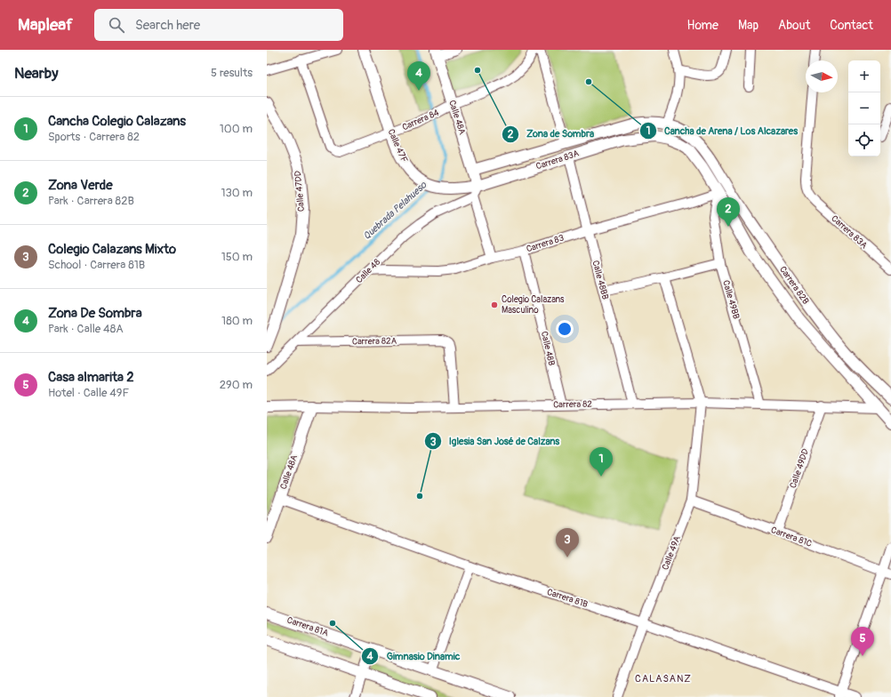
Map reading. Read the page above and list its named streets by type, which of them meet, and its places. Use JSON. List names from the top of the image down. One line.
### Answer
{"streets":{"street":["Calle 48A","Carrera 84","Calle 47F","Carrera 83A","Calle 47DD","Carrera 83","Calle 48","Calle 48BB","Carrera 82B","Calle 49BB","Carrera 82A","Calle 48B","Carrera 82","Calle 49DD","Carrera 81C","Calle 49A","Carrera 81B","Carrera 81A"]},"crossings":[["Calle 48A","Carrera 84"],["Calle 48A","Calle 47F"],["Calle 48A","Carrera 83A"],["Calle 48A","Carrera 82"],["Calle 48A","Carrera 81B"],["Carrera 84","Calle 47F"],["Calle 47F","Carrera 83A"],["Carrera 83A","Carrera 83"],["Carrera 83A","Calle 48BB"],["Carrera 83A","Carrera 82B"],["Carrera 83A","Calle 49BB"],["Carrera 83","Calle 48"],["Carrera 83","Calle 48BB"],["Carrera 83","Carrera 82B"],["Carrera 83","Calle 49BB"],["Carrera 83","Calle 48B"],["Calle 48","Carrera 82A"],["Calle 48BB","Carrera 82"],["Carrera 82B","Calle 49BB"],["Carrera 82B","Carrera 82"],["Calle 49BB","Carrera 82"],["Carrera 82A","Carrera 82"],["Calle 48B","Carrera 82"],["Carrera 82","Calle 49DD"],["Carrera 82","Calle 49A"],["Calle 49DD","Carrera 81C"],["Carrera 81C","Calle 49A"],["Calle 49A","Carrera 81B"]],"districts":["CALASANZ"],"water":["Quebrada Pelahueso"],"places":["Zona de Sombra","Cancha de Arena / Los Alcazares","Colegio Calazans Masculino","Iglesia San José de Calzans","Gimnasio Dinamic"],"north":"right","page":{"header":"Mapleaf","search":"Search here","nav":["Home","Map","About","Contact"],"heading":["Nearby","5 results"],"map_buttons":["+","−"],"pins":["4","2","1","3","5"],"list":[{"mark":"1","name":"Cancha Colegio Calazans","note":"Sports · Carrera 82","value":"100 m"},{"mark":"2","name":"Zona Verde","note":"Park · Carrera 82B","value":"130 m"},{"mark":"3","name":"Colegio Calazans Mixto","note":"School · Carrera 81B","value":"150 m"},{"mark":"4","name":"Zona De Sombra","note":"Park · Calle 48A","value":"180 m"},{"mark":"5","name":"Casa almarita 2","note":"Hotel · Calle 49F","value":"290 m"}]}}
